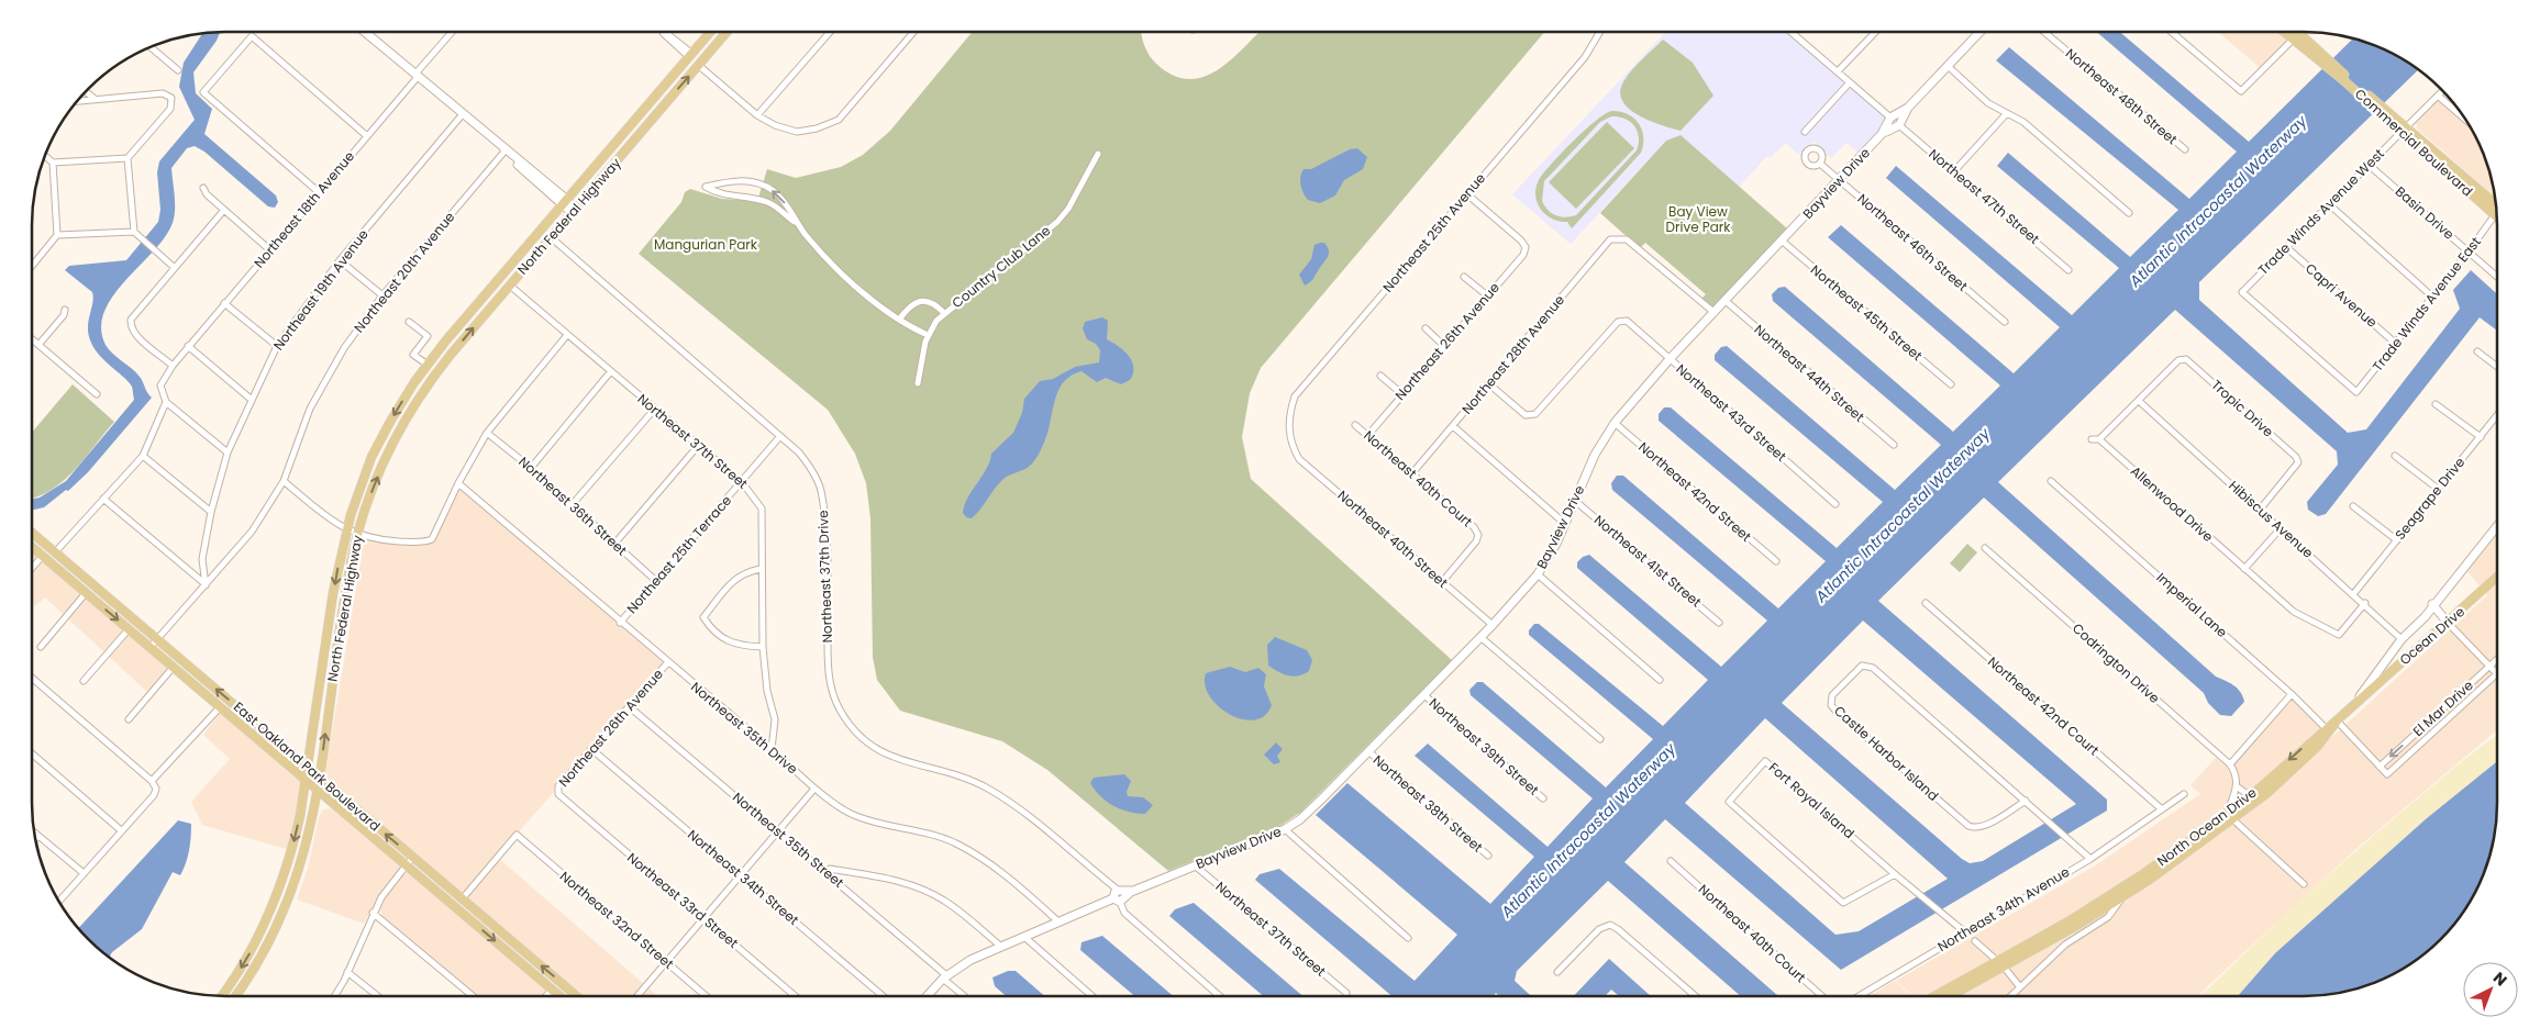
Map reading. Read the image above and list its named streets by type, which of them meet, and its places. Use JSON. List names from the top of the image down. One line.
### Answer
{"streets":{"main road":["Commercial Boulevard","North Federal Highway","Ocean Drive","East Oakland Park Boulevard","North Ocean Drive"],"street":["Northeast 48th Street","Bayview Drive","Northeast 47th Street","Northeast 18th Avenue","Trade Winds Avenue West","Basin Drive","Northeast 25th Avenue","Northeast 46th Street","Country Club Lane","Northeast 20th Avenue","Northeast 19th Avenue","Capri Avenue","Trade Winds Avenue East","Northeast 45th Street","Northeast 26th Avenue","Northeast 28th Avenue","Northeast 44th Street","Tropic Drive","Northeast 43rd Street","Northeast 37th Street","Northeast 40th Court","Northeast 42nd Street","Seagrape Drive","Allenwood Drive","Northeast 36th Street","Hibiscus Avenue","Northeast 40th Street","Northeast 25th Terrace","Northeast 41st Street","Northeast 37th Drive","Imperial Lane","Codrington Drive","Northeast 42nd Court","El Mar Drive","Northeast 35th Drive","Northeast 39th Street","Castle Harbor Island","Fort Royal Island","Northeast 38th Street","Northeast 35th Street","Northeast 34th Street","Northeast 33rd Street","Northeast 34th Avenue","Northeast 32nd Street"]},"crossings":[["Commercial Boulevard","Trade Winds Avenue West"],["Bayview Drive","Northeast 47th Street"],["Bayview Drive","Northeast 46th Street"],["Bayview Drive","Northeast 45th Street"],["Bayview Drive","Northeast 28th Avenue"],["Bayview Drive","Northeast 44th Street"],["Bayview Drive","Northeast 43rd Street"],["Bayview Drive","Northeast 37th Street"],["Bayview Drive","Northeast 42nd Street"],["Bayview Drive","Northeast 40th Street"],["Bayview Drive","Northeast 41st Street"],["Bayview Drive","Northeast 37th Drive"],["Bayview Drive","Northeast 35th Drive"],["Bayview Drive","Northeast 39th Street"],["Bayview Drive","Northeast 38th Street"],["Bayview Drive","Northeast 35th Street"],["Trade Winds Avenue West","Basin Drive"],["Trade Winds Avenue West","Capri Avenue"],["Trade Winds Avenue West","Trade Winds Avenue East"],["Basin Drive","Trade Winds Avenue East"],["North Federal Highway","Northeast 37th Street"],["North Federal Highway","Northeast 37th Drive"],["North Federal Highway","East Oakland Park Boulevard"],["Northeast 25th Avenue","Northeast 26th Avenue"],["Northeast 25th Avenue","Northeast 40th Street"],["Northeast 20th Avenue","Northeast 19th Avenue"],["Northeast 20th Avenue","East Oakland Park Boulevard"],["Capri Avenue","Trade Winds Avenue East"],["Northeast 26th Avenue","Northeast 40th Court"],["Northeast 26th Avenue","Northeast 35th Drive"],["Northeast 26th Avenue","Northeast 35th Street"],["Northeast 26th Avenue","Northeast 34th Street"],["Northeast 26th Avenue","Northeast 33rd Street"],["Northeast 28th Avenue","Northeast 43rd Street"],["Northeast 28th Avenue","Northeast 40th Court"],["Tropic Drive","Hibiscus Avenue"],["Northeast 37th Street","Northeast 25th Terrace"],["Northeast 37th Street","Northeast 35th Drive"],["Northeast 40th Court","Northeast 40th Street"],["Seagrape Drive","Hibiscus Avenue"],["Allenwood Drive","Hibiscus Avenue"],["Northeast 36th Street","Northeast 25th Terrace"],["Northeast 25th Terrace","Northeast 37th Drive"],["Northeast 25th Terrace","Northeast 35th Drive"],["Imperial Lane","North Ocean Drive"],["Ocean Drive","North Ocean Drive"],["Northeast 42nd Court","Northeast 34th Avenue"],["Castle Harbor Island","Northeast 34th Avenue"],["East Oakland Park Boulevard","Northeast 32nd Street"]],"water":["Atlantic Intracoastal Waterway"],"parks":["Bay View Drive Park","Mangurian Park"],"north":"top right"}
